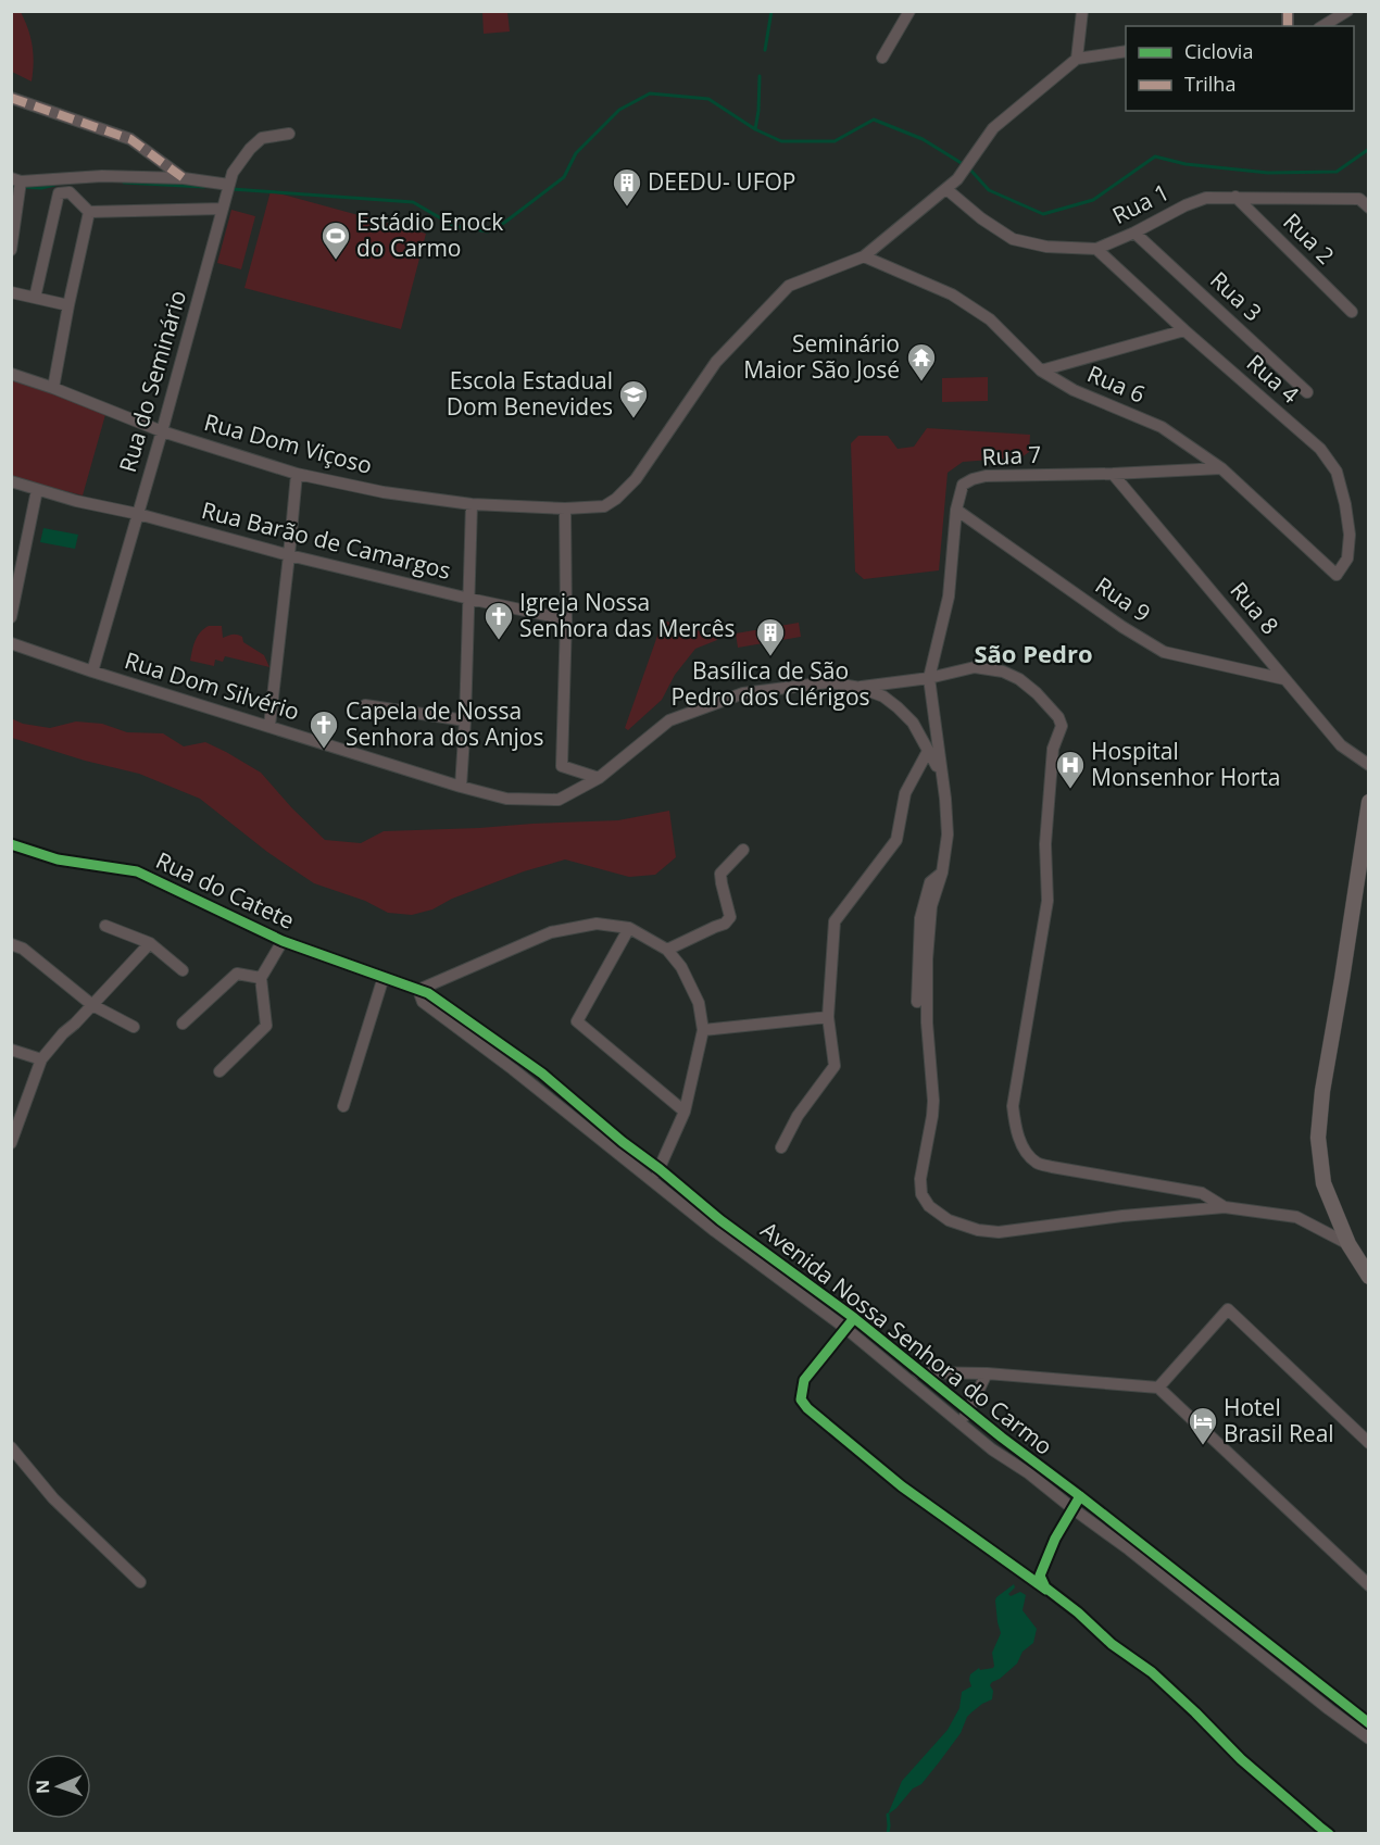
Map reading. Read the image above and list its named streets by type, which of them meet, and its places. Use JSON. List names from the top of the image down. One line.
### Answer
{"streets":{"street":["Rua 1","Rua 2","Rua 3","Rua 4","Rua do Seminário","Rua 6","Rua Dom Viçoso","Rua 7","Rua Barão de Camargos","Rua 9","Rua 8","Rua Dom Silvério","Rua do Catete","Avenida Nossa Senhora do Carmo"]},"crossings":[["Rua 1","Rua 2"],["Rua 1","Rua 3"],["Rua 1","Rua 4"],["Rua 1","Rua Dom Viçoso"],["Rua 4","Rua 6"],["Rua do Seminário","Rua Dom Viçoso"],["Rua do Seminário","Rua Barão de Camargos"],["Rua do Seminário","Rua Dom Silvério"],["Rua 6","Rua Dom Viçoso"],["Rua 6","Rua 7"],["Rua 7","Rua 9"],["Rua 7","Rua 8"],["Rua 9","Rua 8"],["Rua do Catete","Avenida Nossa Senhora do Carmo"]],"districts":["São Pedro"],"places":{"building":["DEEDU- UFOP","Basílica de São Pedro dos Clérigos"],"sports":["Estádio Enock do Carmo"],"temple":["Seminário Maior São José"],"school or university":["Escola Estadual Dom Benevides"],"church":["Igreja Nossa Senhora das Mercês","Capela de Nossa Senhora dos Anjos"],"hospital":["Hospital Monsenhor Horta"],"hotel":["Hotel Brasil Real"]},"legend":["Ciclovia","Trilha"],"north":"left"}
